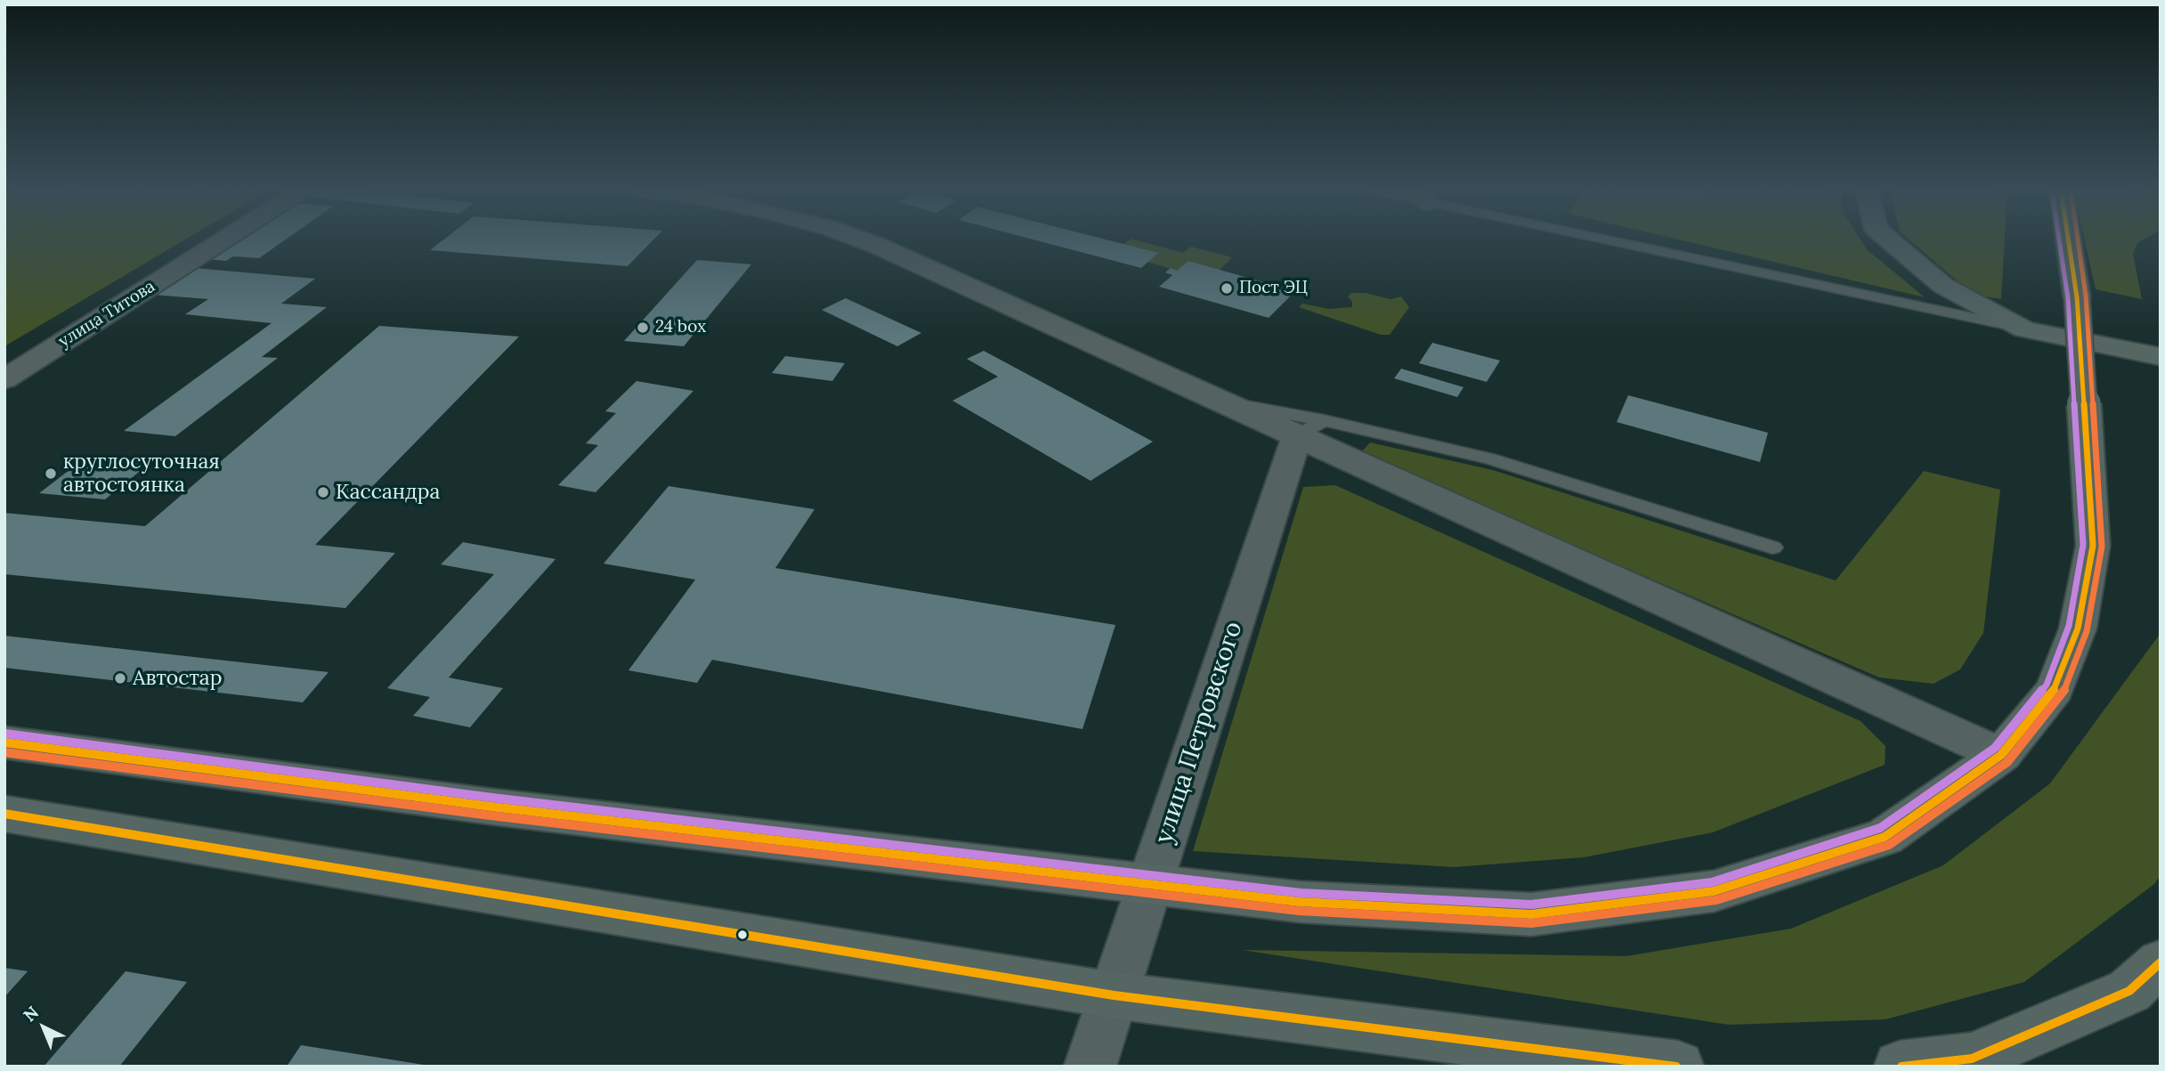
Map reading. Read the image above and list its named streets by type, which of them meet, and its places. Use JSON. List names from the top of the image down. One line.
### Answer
{"streets":{"street":["улица Титова","улица Петровского"]},"places":["Пост ЭЦ","24 box","круглосуточная автостоянка","Кассандра","Автостар"],"north":"top left"}
